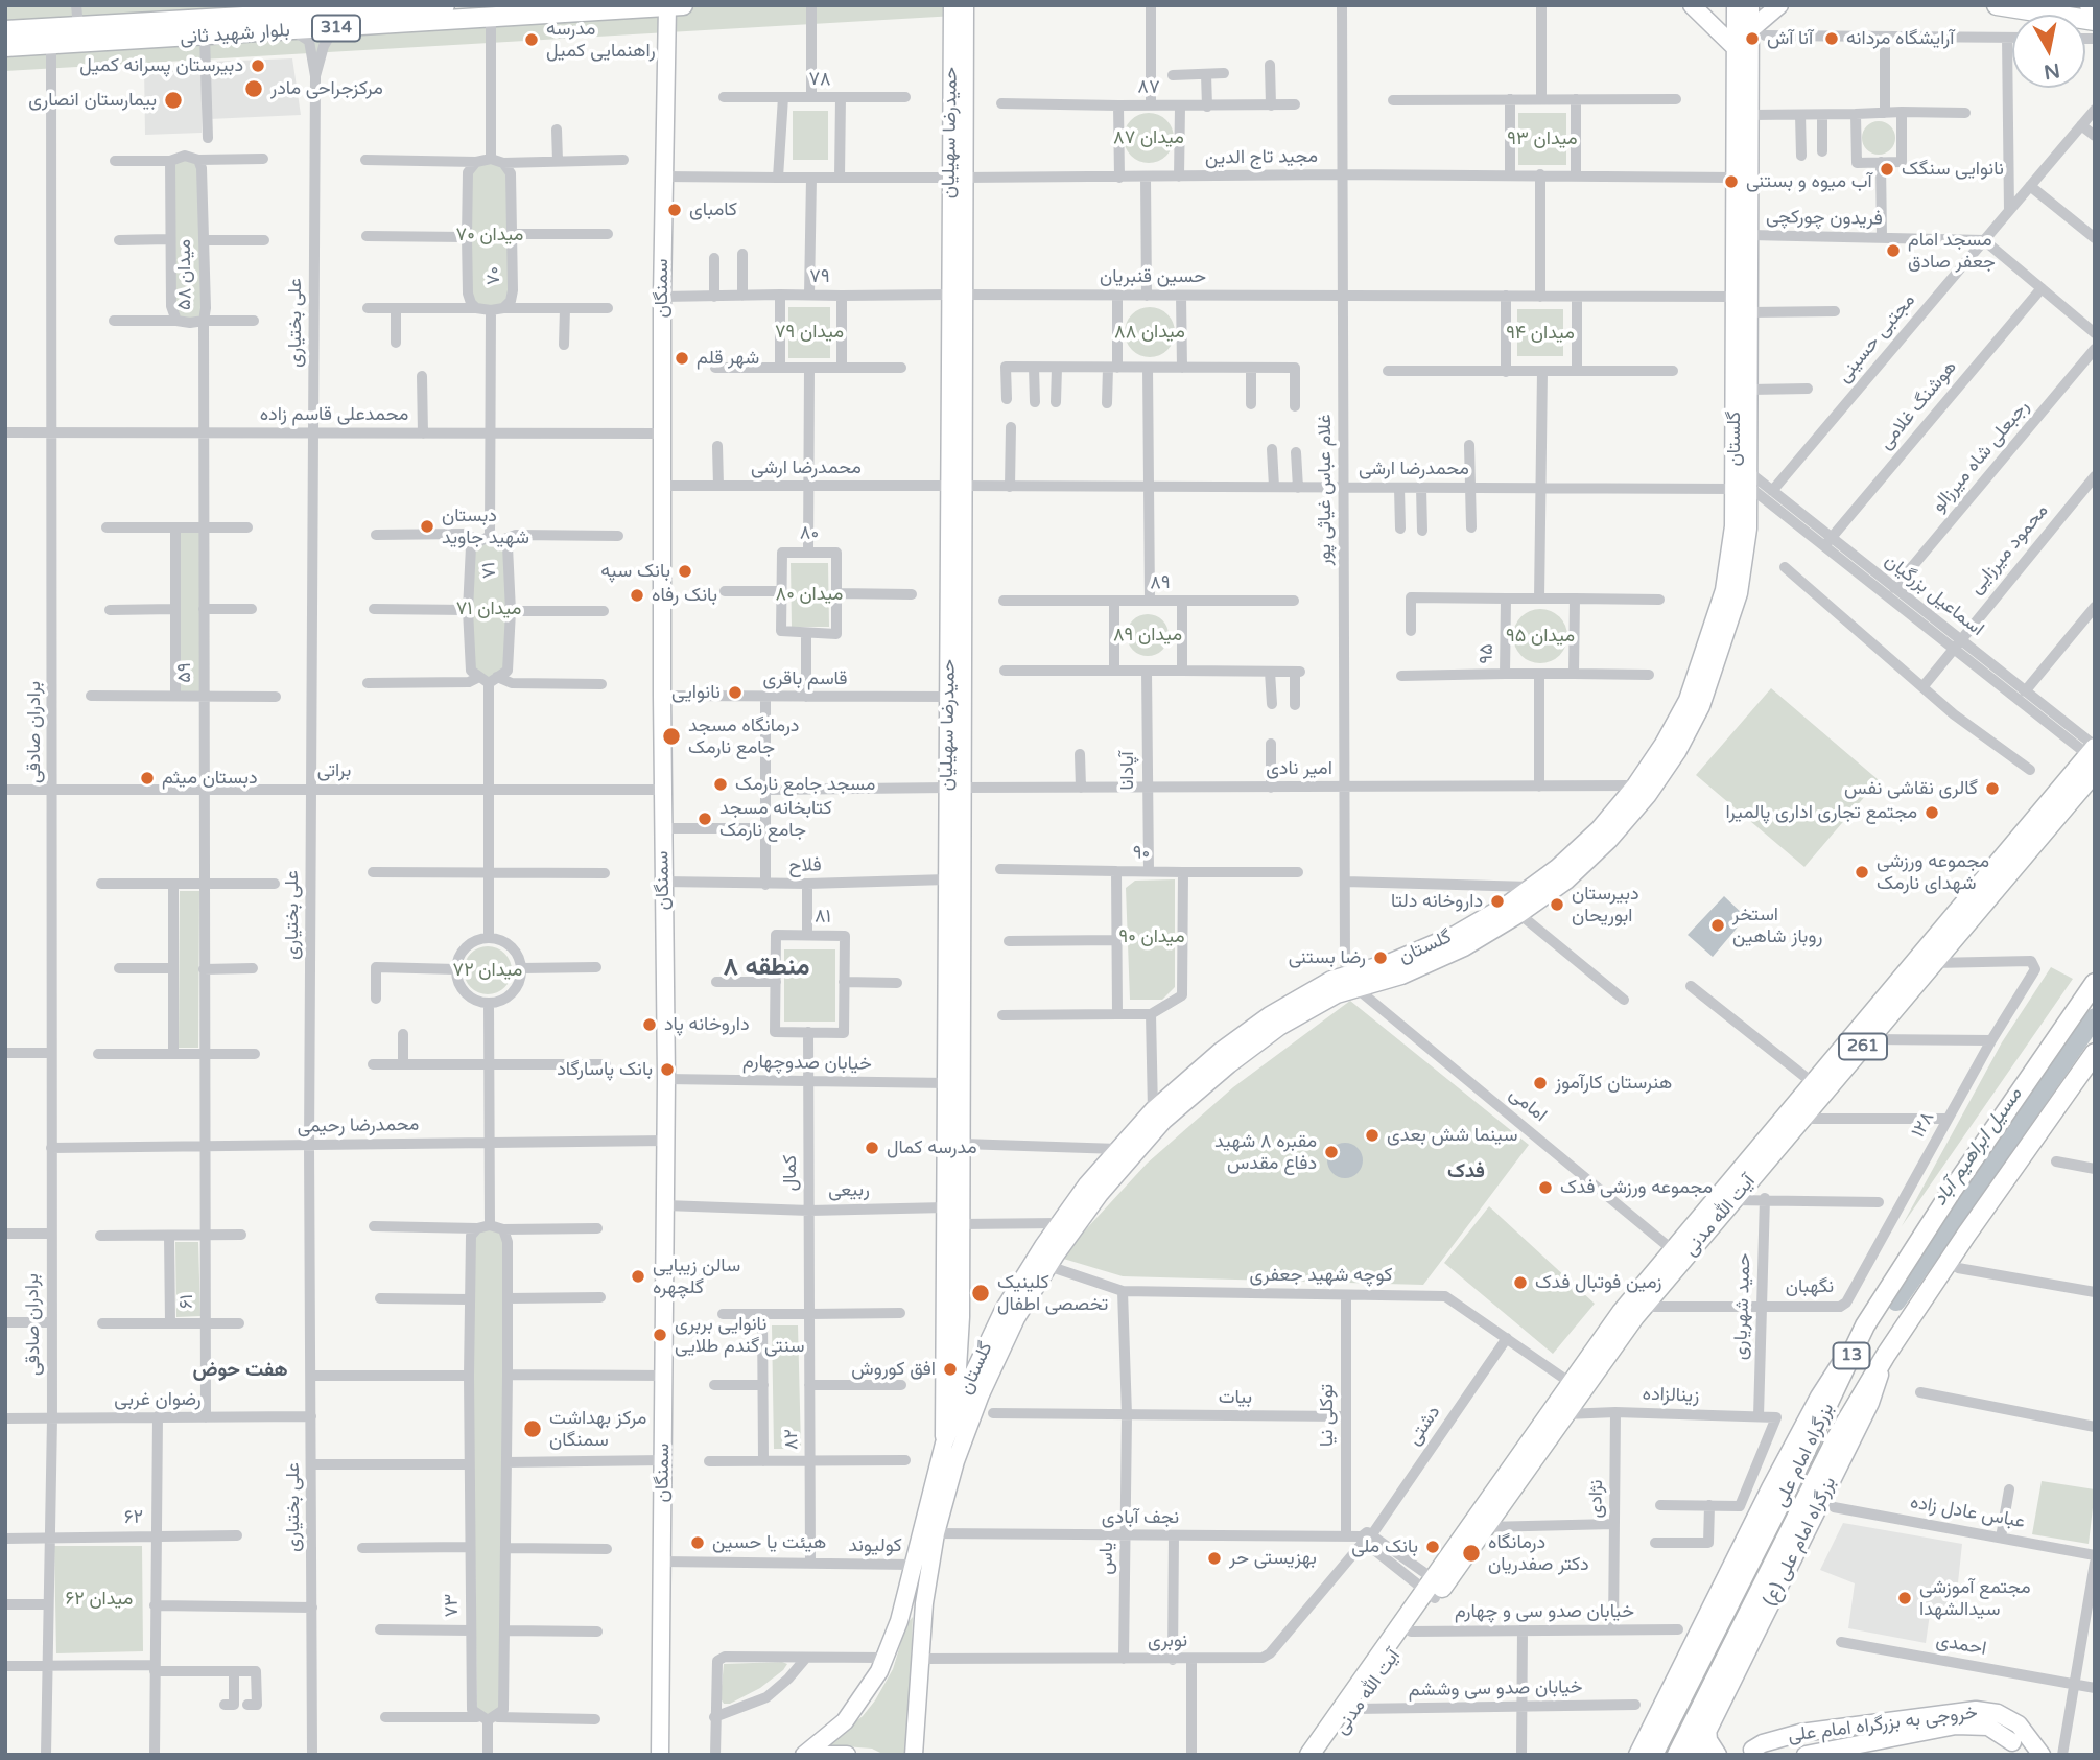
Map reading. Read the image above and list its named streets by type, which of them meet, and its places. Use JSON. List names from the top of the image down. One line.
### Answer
{"streets":{"main road":["314","بلوار شهید ثانی","حمیدرضا سهیلیان","سمنگان","گلستان","261","آیت الله مدنی","13","بزرگراه امام علی","بزرگراه امام علی (ع)","خروجی به بزرگراه امام علی"],"street":["۷۸","۸۷","مجید تاج الدین","فریدون چورکچی","میدان ۵۸","۷۰","۷۹","حسین قنبریان","علی بختیاری","مجتبی حسینی","هوشنگ غلامی","محمدعلی قاسم زاده","رجبعلی شاه میرزالو","محمدرضا ارشی","غلام عباس غیاثی ‌پور","۸۰","محمود میرزایی","۷۱","۸۹","اسماعیل بزرگیان","۹۵","۵۹","قاسم باقری","برادران صادقی","امیر نادی","براتی","آپادانا","۹۰","فلاح","۸۱","خیابان صدوچهارم","امامی","۱۲۸","محمدرضا رحیمی","کمال","ربیعی","کوچه شهید جعفری","نگهبان","۶۱","حمید شهریاری","زینالزاده","بیات","رضوان غربی","توکلی نیا","دشتی","۸۲","نژادی","عباس عادل زاده","۶۲","نجف آبادی","کولیوند","یاس","۷۳","خیابان صدو سی و چهارم","نوبری","احمدی","خیابان صدو سی وششم"]},"crossings":[["بلوار شهید ثانی","سمنگان"],["بلوار شهید ثانی","برادران صادقی"],["۷۸","مجید تاج الدین"],["۸۷","مجید تاج الدین"],["حمیدرضا سهیلیان","مجید تاج الدین"],["حمیدرضا سهیلیان","حسین قنبریان"],["حمیدرضا سهیلیان","گلستان"],["حمیدرضا سهیلیان","محمدرضا ارشی"],["حمیدرضا سهیلیان","قاسم باقری"],["حمیدرضا سهیلیان","امیر نادی"],["حمیدرضا سهیلیان","فلاح"],["حمیدرضا سهیلیان","خیابان صدوچهارم"],["حمیدرضا سهیلیان","ربیعی"],["مجید تاج الدین","گلستان"],["مجید تاج الدین","غلام عباس غیاثی ‌پور"],["فریدون چورکچی","مجتبی حسینی"],["فریدون چورکچی","گلستان"],["میدان ۵۸","۵۹"],["۷۹","حسین قنبریان"],["حسین قنبریان","گلستان"],["حسین قنبریان","غلام عباس غیاثی ‌پور"],["سمنگان","محمدعلی قاسم زاده"],["سمنگان","محمدرضا ارشی"],["سمنگان","قاسم باقری"],["سمنگان","براتی"],["سمنگان","فلاح"],["سمنگان","خیابان صدوچهارم"],["سمنگان","محمدرضا رحیمی"],["سمنگان","ربیعی"],["سمنگان","کولیوند"],["علی بختیاری","محمدعلی قاسم زاده"],["علی بختیاری","براتی"],["علی بختیاری","محمدرضا رحیمی"],["علی بختیاری","رضوان غربی"],["مجتبی حسینی","اسماعیل بزرگیان"],["هوشنگ غلامی","اسماعیل بزرگیان"],["محمدعلی قاسم زاده","۵۹"],["محمدعلی قاسم زاده","برادران صادقی"],["گلستان","محمدرضا ارشی"],["گلستان","غلام عباس غیاثی ‌پور"],["گلستان","اسماعیل بزرگیان"],["گلستان","امیر نادی"],["گلستان","امامی"],["گلستان","ربیعی"],["گلستان","کوچه شهید جعفری"],["گلستان","نجف آبادی"],["گلستان","کولیوند"],["گلستان","نوبری"],["رجبعلی شاه میرزالو","اسماعیل بزرگیان"],["محمدرضا ارشی","غلام عباس غیاثی ‌پور"],["محمدرضا ارشی","اسماعیل بزرگیان"],["غلام عباس غیاثی ‌پور","امیر نادی"],["محمود میرزایی","اسماعیل بزرگیان"],["اسماعیل بزرگیان","261"],["اسماعیل بزرگیان","آیت الله مدنی"],["۵۹","۶۱"],["برادران صادقی","براتی"],["برادران صادقی","محمدرضا رحیمی"],["برادران صادقی","رضوان غربی"],["برادران صادقی","۶۲"],["امیر نادی","آپادانا"],["براتی","۶۱"],["آپادانا","۹۰"],["۸۱","کمال"],["261","امامی"],["261","آیت الله مدنی"],["خیابان صدوچهارم","کمال"],["امامی","آیت الله مدنی"],["۱۲۸","آیت الله مدنی"],["۱۲۸","نگهبان"],["محمدرضا رحیمی","۶۱"],["کمال","ربیعی"],["کمال","۸۲"],["آیت الله مدنی","کوچه شهید جعفری"],["آیت الله مدنی","نگهبان"],["آیت الله مدنی","زینالزاده"],["آیت الله مدنی","خیابان صدو سی و چهارم"],["آیت الله مدنی","خیابان صدو سی وششم"],["کوچه شهید جعفری","توکلی نیا"],["کوچه شهید جعفری","دشتی"],["نگهبان","حمید شهریاری"],["حمید شهریاری","زینالزاده"],["زینالزاده","نژادی"],["بیات","توکلی نیا"],["بیات","یاس"],["توکلی نیا","نجف آبادی"],["دشتی","نجف آبادی"],["دشتی","نوبری"],["بزرگراه امام علی","بزرگراه امام علی (ع)"],["نژادی","خیابان صدو سی و چهارم"],["نجف آبادی","یاس"],["نجف آبادی","نوبری"],["یاس","نوبری"]],"districts":["منطقه ۸","فدک","هفت حوض"],"water":["مسیل ابراهیم آباد"],"parks":["میدان ۸۷","میدان ۹۳","میدان ۷۰","میدان ۷۹","میدان ۸۸","میدان ۹۴","میدان ۸۰","میدان ۷۱","میدان ۸۹","میدان ۹۵","میدان ۹۰","میدان ۷۲","میدان ۶۲"],"places":["آنا آش","آرایشگاه مردانه","مدرسه راهنمایی کمیل","دبیرستان پسرانه کمیل","مرکزجراحی مادر","بیمارستان انصاری","نانوایی سنگک","آب میوه و بستنی","کامبای","مسجد امام جعفر صادق","شهر قلم","دبستان شهید جاوید","بانک سپه","بانک رفاه","نانوایی","درمانگاه مسجد جامع نارمک","دبستان میثم","مسجد جامع نارمک","گالری نقاشی نفس","مجتمع تجاری اداری پالمیرا","کتابخانه مسجد جامع نارمک","مجموعه ورزشی شهدای نارمک","داروخانه دلتا","دبیرستان ابوریحان","استخر روباز شاهین","رضا بستنی","داروخانه پاد","بانک پاسارگاد","هنرستان کارآموز","سینما شش بعدی","مدرسه کمال","مقبره ۸ شهید دفاع مقدس","مجموعه ورزشی فدک","سالن زیبایی گلچهره","زمین فوتبال فدک","کلینیک تخصصی اطفال","نانوایی بربری سنتی گندم طلایی","افق کوروش","مرکز بهداشت سمنگان","هیئت یا حسین","بانک ملی","درمانگاه دکتر صفدریان","بهزیستی حر","مجتمع آموزشی سیدالشهدا"],"north":"bottom"}
